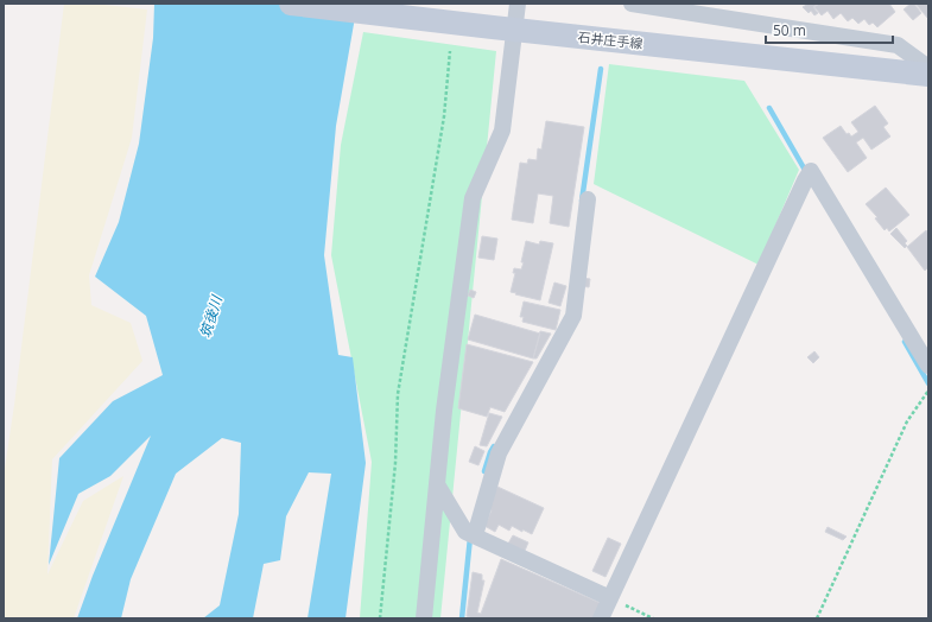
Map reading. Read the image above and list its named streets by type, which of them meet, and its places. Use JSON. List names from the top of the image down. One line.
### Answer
{"streets":{"main road":["石井庄手線"]},"water":["筑後川"],"scale_bar":"50 m"}
